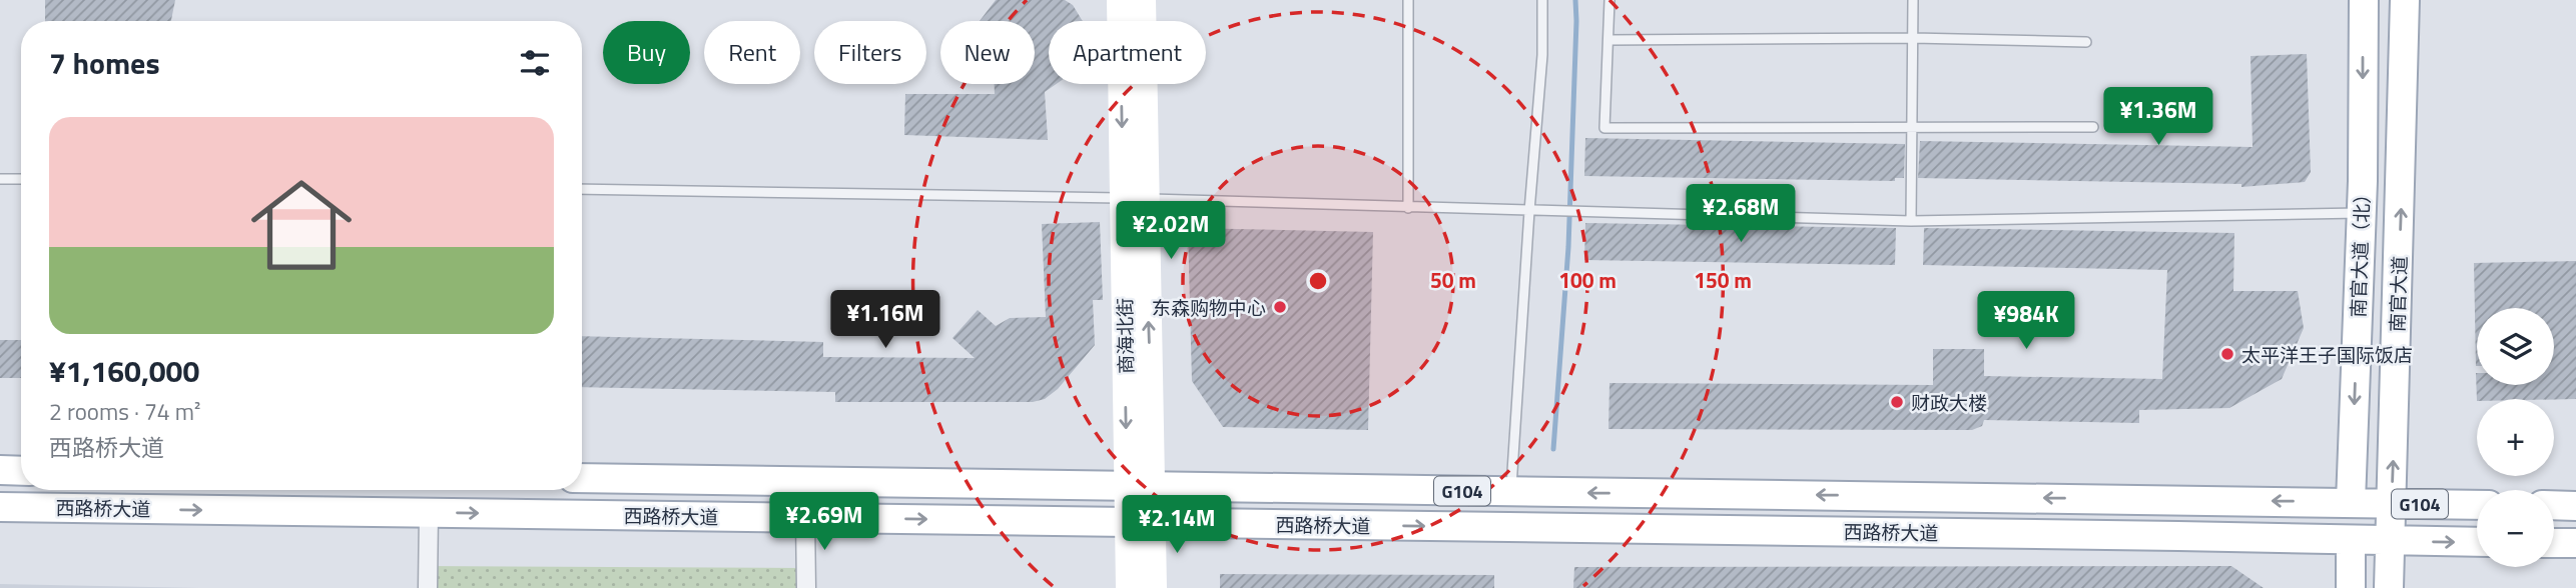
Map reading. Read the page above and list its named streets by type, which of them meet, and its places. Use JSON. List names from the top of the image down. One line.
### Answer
{"streets":{"main road":["南官大道（北）","南官大道","商海北街","G104","西路桥大道"]},"crossings":[["南官大道（北）","G104"],["南官大道（北）","西路桥大道"],["南官大道","G104"],["商海北街","西路桥大道"],["G104","西路桥大道"]],"one_way":["南官大道（北）","南官大道"],"places":["东森购物中心","太平洋王子国际饭店","财政大楼"],"page":{"chip":["Buy","Rent","Filters","New","Apartment"],"heading":"7 homes","price":["¥1.36M","¥2.68M","¥2.02M","¥1.16M","¥984K","¥2.69M","¥2.14M"],"list":[{"name":"¥1,160,000","note":"2 rooms · 74 m² · 西路桥大道"}],"map_buttons":["+","−"]},"rings":["50 m","100 m","150 m"]}
